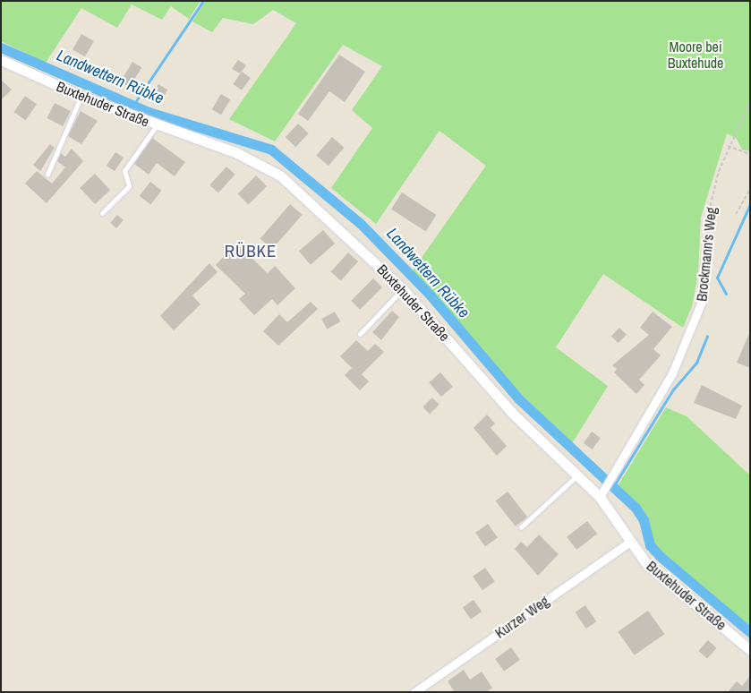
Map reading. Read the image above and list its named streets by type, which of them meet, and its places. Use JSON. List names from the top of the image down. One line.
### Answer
{"streets":{"street":["Buxtehuder Straße","Brockmann's Weg","Kurzer Weg"]},"crossings":[["Buxtehuder Straße","Brockmann's Weg"],["Buxtehuder Straße","Kurzer Weg"]],"districts":["RÜBKE"],"water":["Landwettern Rübke"],"parks":["Moore bei Buxtehude"]}
